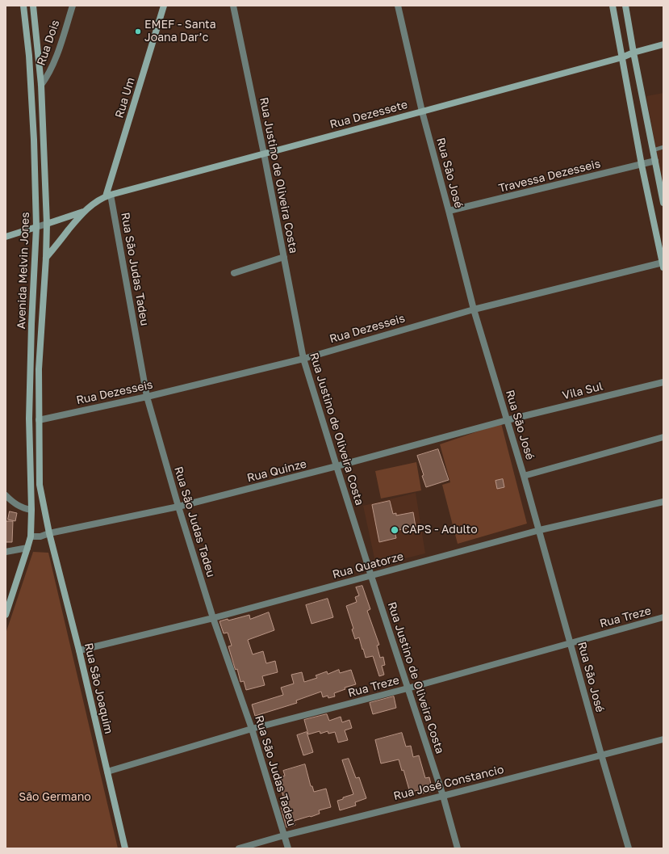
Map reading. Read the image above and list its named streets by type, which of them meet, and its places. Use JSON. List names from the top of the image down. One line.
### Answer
{"streets":{"main road":["Rua Um","Rua Dezessete","Avenida Melvin Jones","Rua São Joaquim"],"street":["Rua Dois","Rua São José","Rua Justino de Oliveira Costa","Travessa Dezesseis","Rua São Judas Tadeu","Rua Dezesseis","Vila Sul","Rua Quinze","Rua Quatorze","Rua Treze","Rua José Constancio"]},"crossings":[["Rua Dois","Avenida Melvin Jones"],["Rua Um","Rua Dezessete"],["Rua Um","Rua São Judas Tadeu"],["Rua Dezessete","Rua São José"],["Rua Dezessete","Rua Justino de Oliveira Costa"],["Rua Dezessete","Rua São Judas Tadeu"],["Rua Dezessete","Avenida Melvin Jones"],["Rua São José","Travessa Dezesseis"],["Rua São José","Rua Dezesseis"],["Rua São José","Vila Sul"],["Rua São José","Rua Quinze"],["Rua São José","Rua Quatorze"],["Rua São José","Rua Treze"],["Rua São José","Rua José Constancio"],["Rua Justino de Oliveira Costa","Rua Dezesseis"],["Rua Justino de Oliveira Costa","Rua Quinze"],["Rua Justino de Oliveira Costa","Rua Quatorze"],["Rua Justino de Oliveira Costa","Rua Treze"],["Rua Justino de Oliveira Costa","Rua José Constancio"],["Rua São Judas Tadeu","Rua Dezesseis"],["Rua São Judas Tadeu","Rua Quinze"],["Rua São Judas Tadeu","Rua Quatorze"],["Rua São Judas Tadeu","Rua Treze"],["Rua São Judas Tadeu","Rua José Constancio"],["Avenida Melvin Jones","Rua Dezesseis"],["Avenida Melvin Jones","Rua Quinze"],["Avenida Melvin Jones","Rua São Joaquim"],["Vila Sul","Rua Quinze"],["Rua Quinze","Rua São Joaquim"],["Rua Quatorze","Rua São Joaquim"],["Rua Treze","Rua São Joaquim"]],"parks":["São Germano"],"places":["EMEF - Santa Joana Dar’c","CAPS - Adulto"]}
